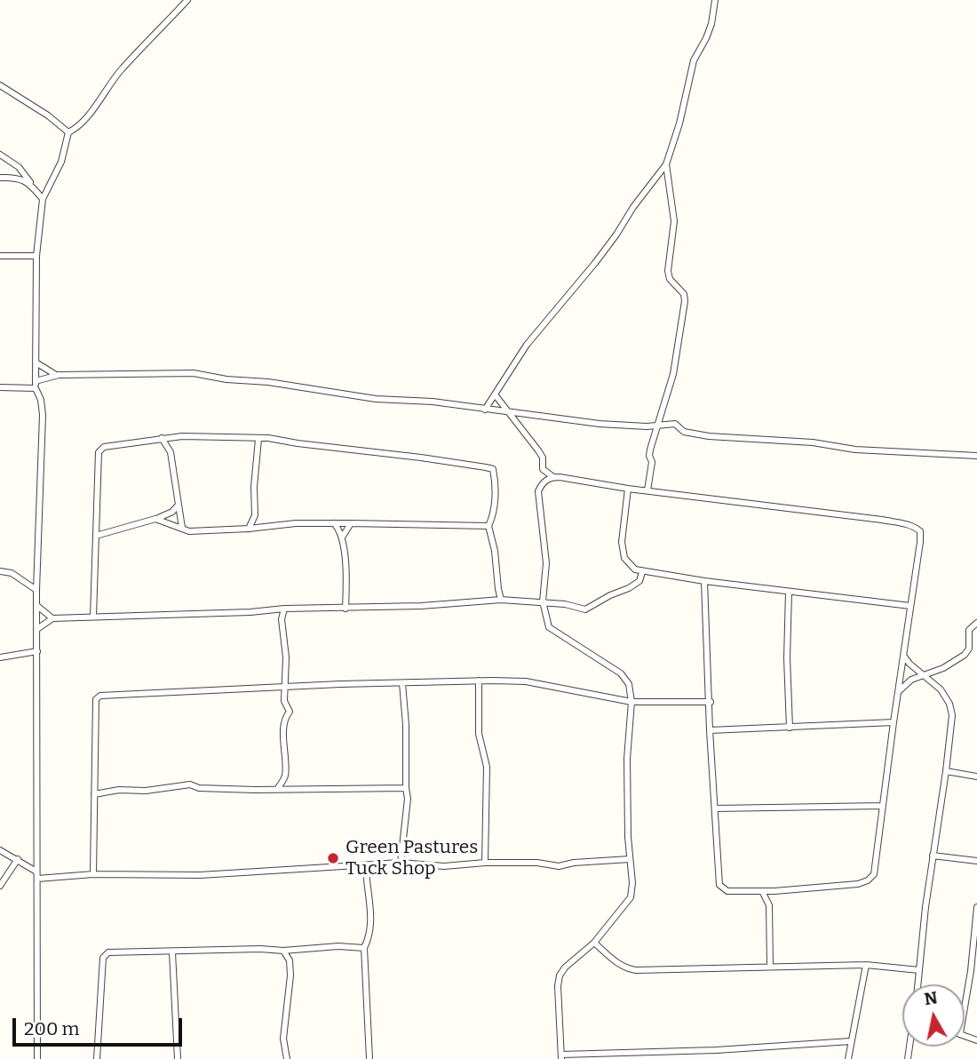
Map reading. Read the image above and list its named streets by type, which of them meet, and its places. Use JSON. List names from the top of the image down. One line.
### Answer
{"places":["Green Pastures Tuck Shop"],"scale_bar":"200 m","north":"top"}
